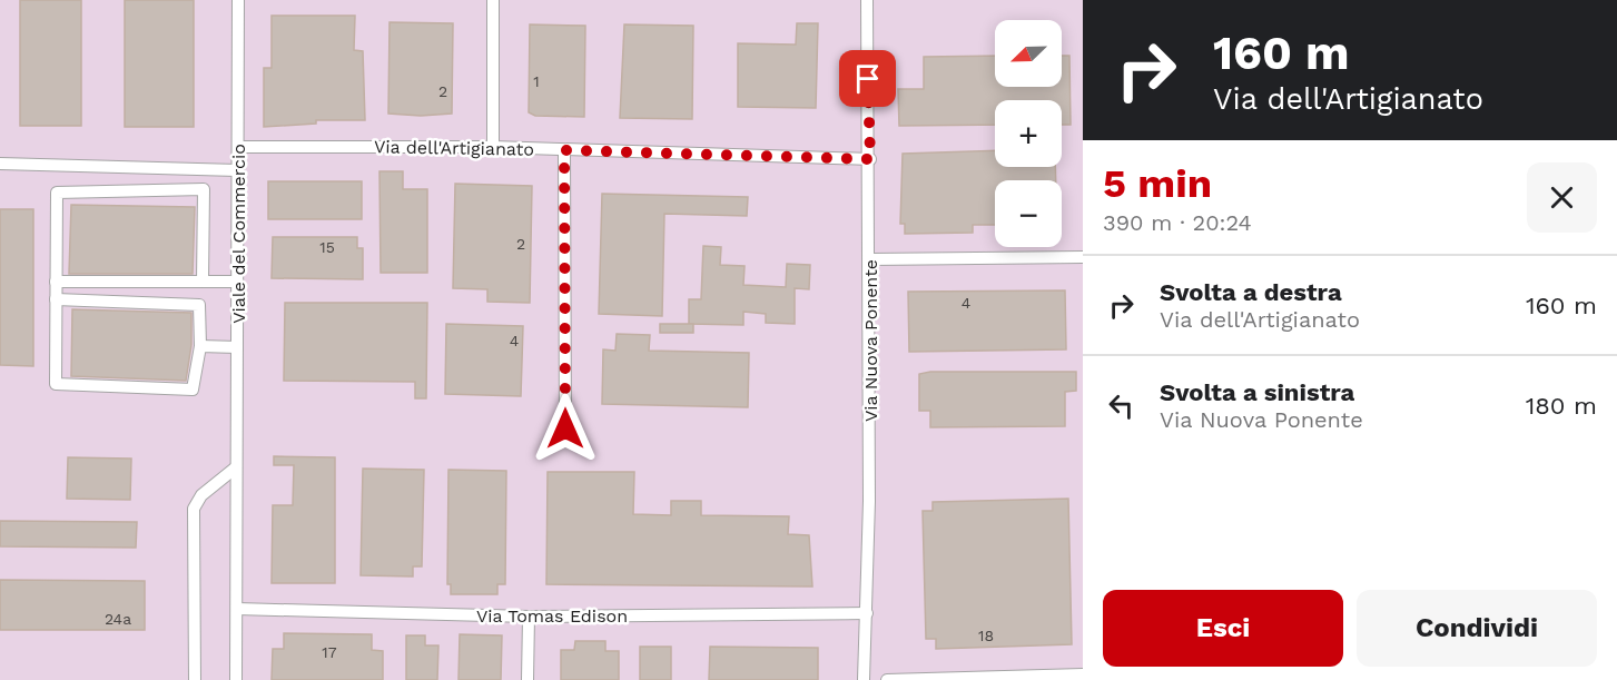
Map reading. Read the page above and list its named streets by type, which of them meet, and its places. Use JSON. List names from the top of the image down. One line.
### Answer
{"streets":{"street":["Via dell'Artigianato","Viale del Commercio","Via Nuova Ponente","Via Tomas Edison"]},"crossings":[["Via dell'Artigianato","Viale del Commercio"],["Via dell'Artigianato","Via Nuova Ponente"],["Viale del Commercio","Via Tomas Edison"],["Via Nuova Ponente","Via Tomas Edison"]],"house_numbers":["1","2","2","15","4","4","24a","18","17"],"north":"bottom left","page":{"turn":["160 m","Via dell'Artigianato"],"map_buttons":["+","−"],"heading":["5 min","390 m · 20:24"],"list":[{"name":"Svolta a destra","note":"Via dell'Artigianato","value":"160 m"},{"name":"Svolta a sinistra","note":"Via Nuova Ponente","value":"180 m"}],"buttons":["Esci","Condividi"]}}
